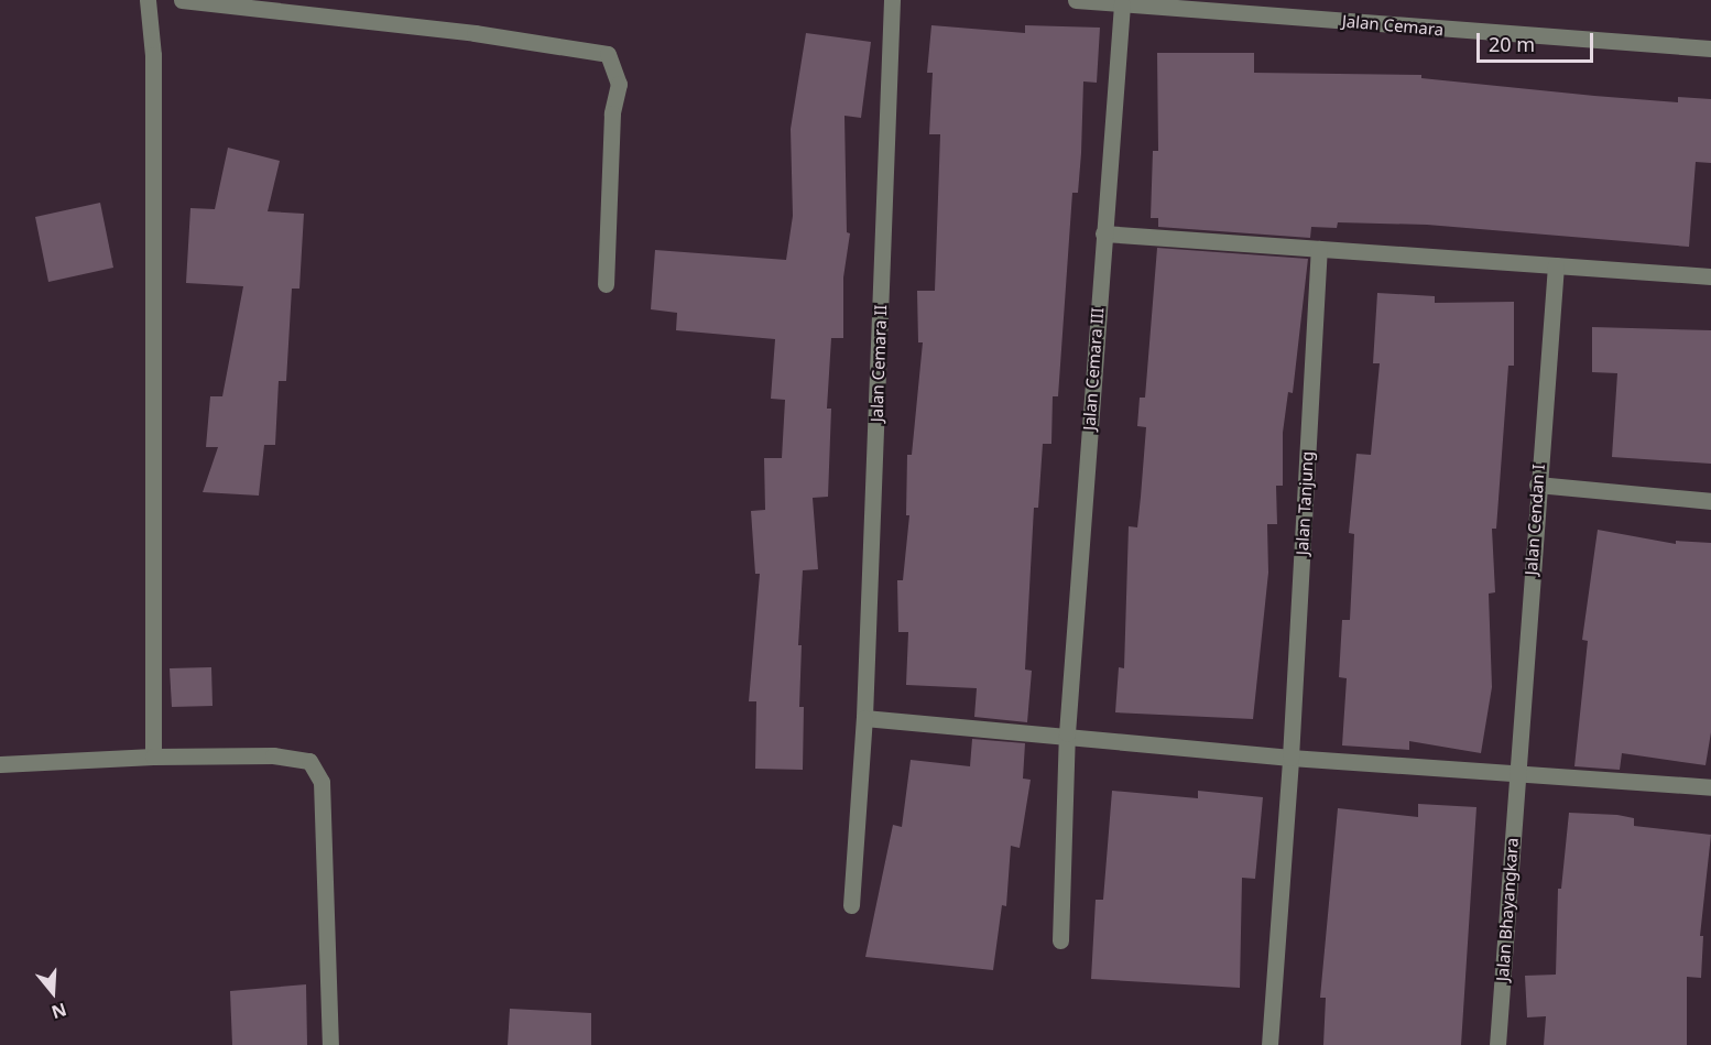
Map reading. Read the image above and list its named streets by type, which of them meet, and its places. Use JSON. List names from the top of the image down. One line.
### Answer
{"streets":{"street":["Jalan Cemara","Jalan Cemara II","Jalan Cemara III","Jalan Tanjung","Jalan Cendan I","Jalan Bhayangkara"]},"crossings":[["Jalan Cemara","Jalan Cemara III"],["Jalan Cendan I","Jalan Bhayangkara"]],"scale_bar":"20 m","north":"bottom"}
